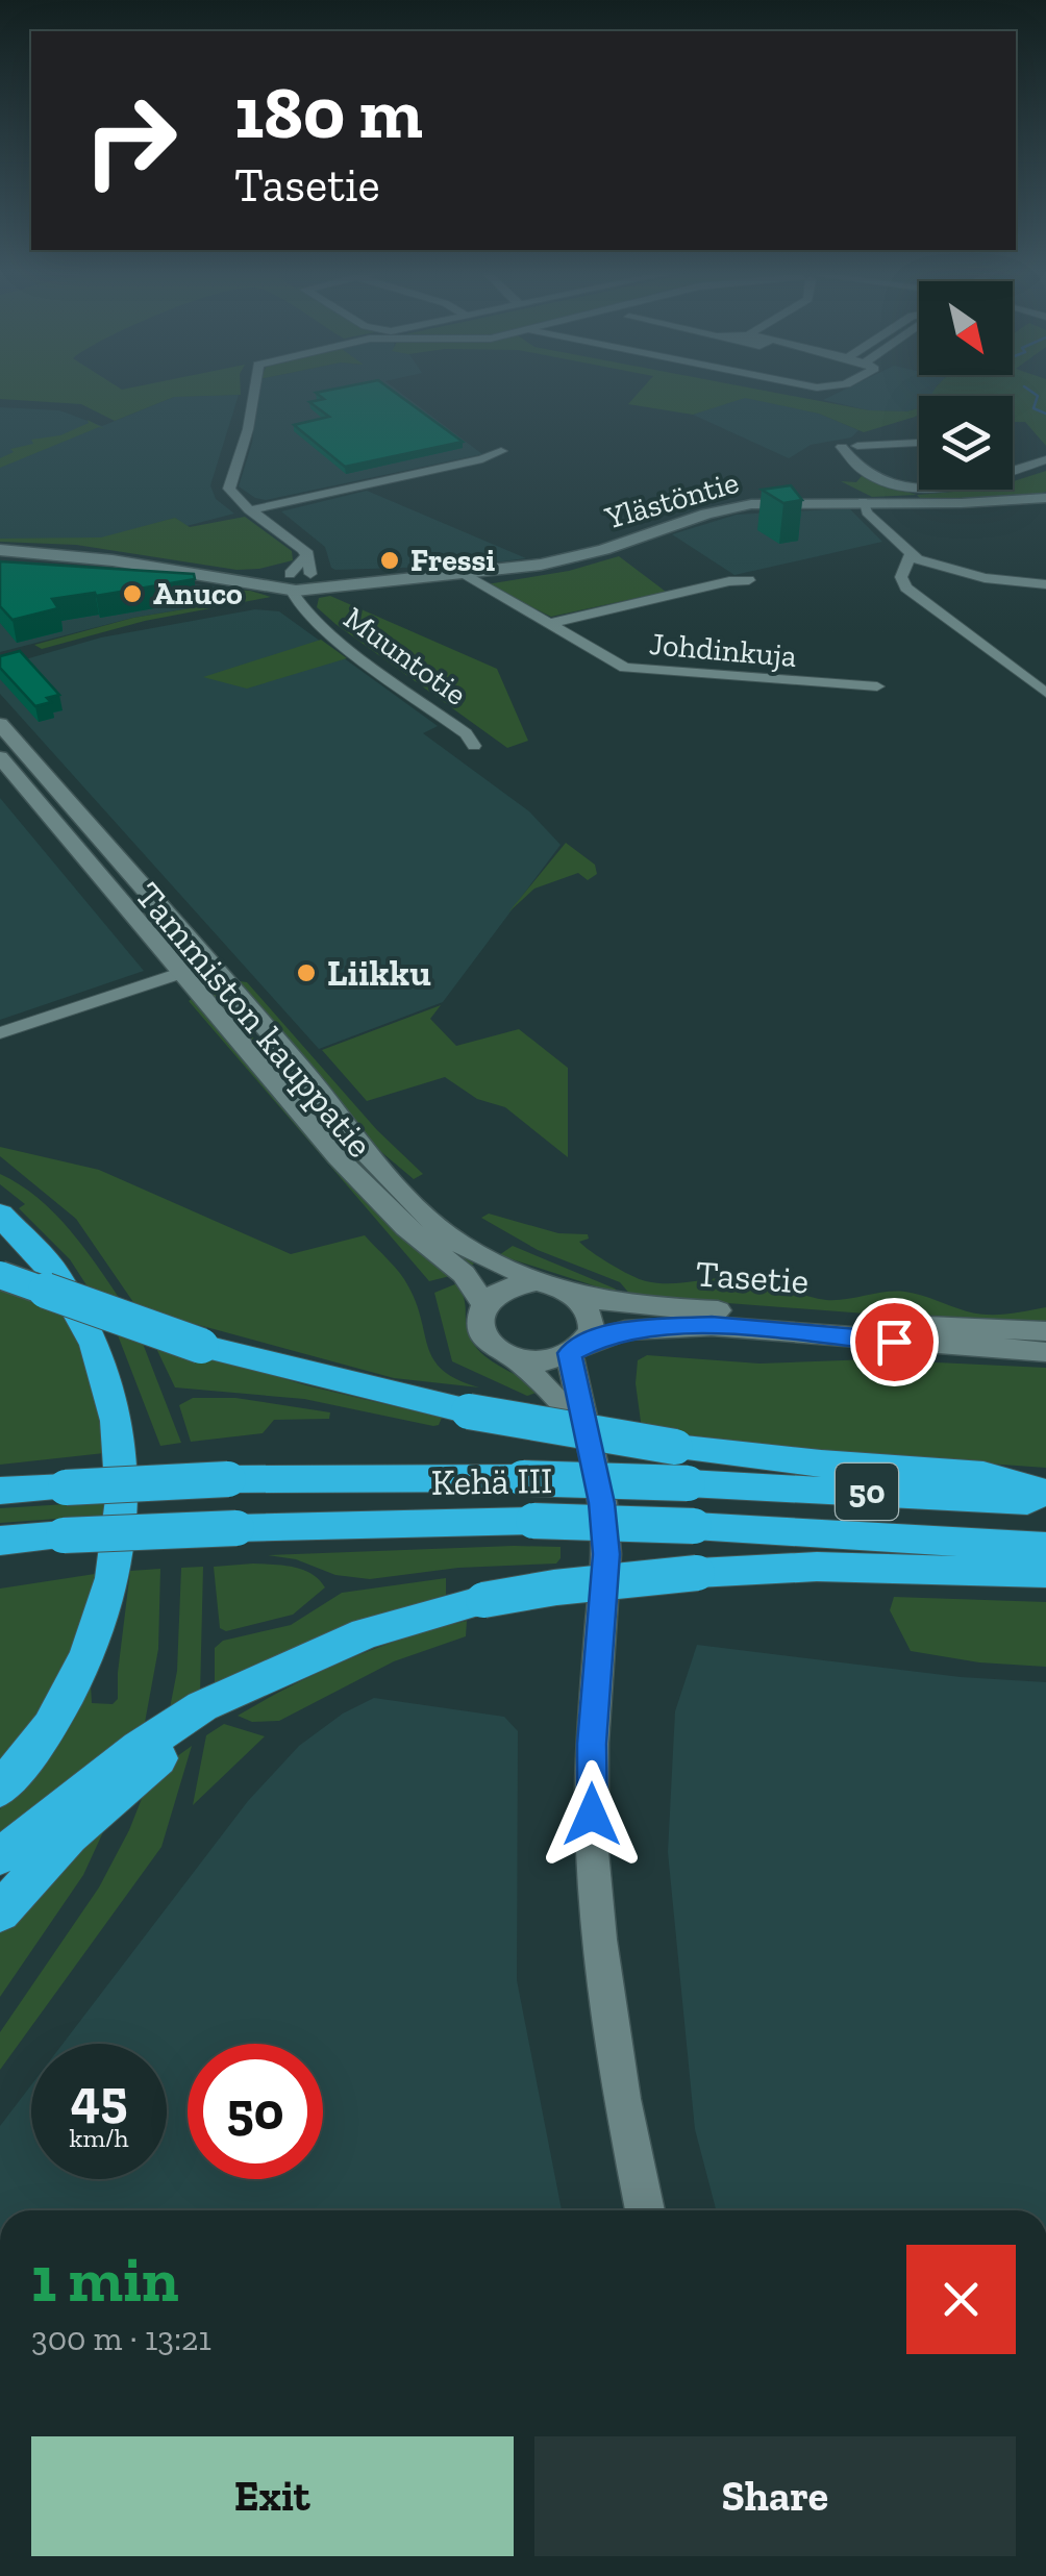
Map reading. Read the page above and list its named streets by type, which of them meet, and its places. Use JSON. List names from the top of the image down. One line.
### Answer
{"streets":{"highway":["Kehä III","50"],"main road":["Ylästöntie","Tammiston kauppatie","Tasetie"],"street":["Johdinkuja","Muuntotie"]},"crossings":[["Ylästöntie","Johdinkuja"],["Ylästöntie","Muuntotie"],["Tammiston kauppatie","Tasetie"]],"places":["Fressi","Anuco","Liikku"],"north":"bottom right","page":{"turn":["180 m","Tasetie"],"speed":"45 km/h","limit":"50","heading":["1 min","300 m · 13:21"],"buttons":["Exit","Share"]}}
